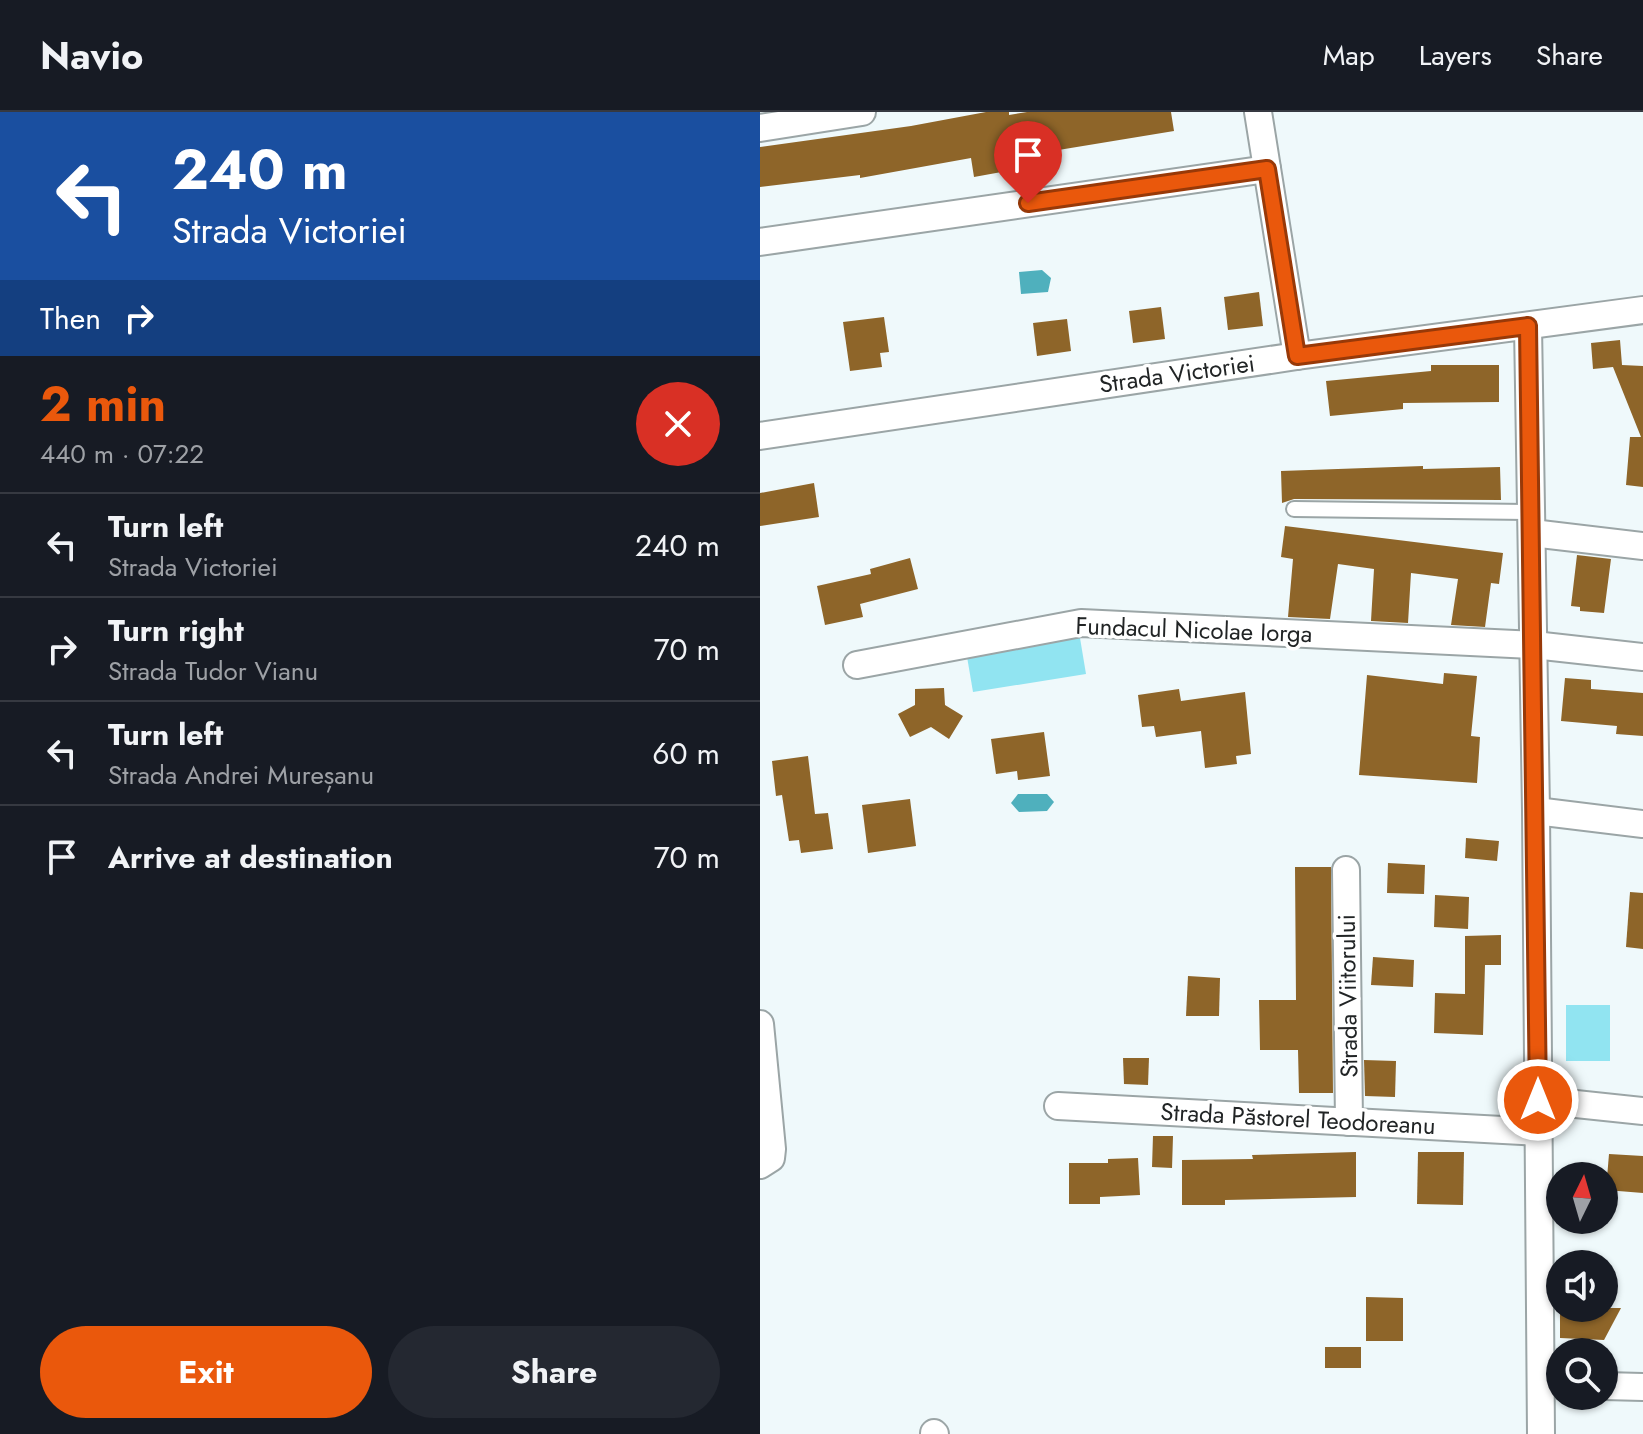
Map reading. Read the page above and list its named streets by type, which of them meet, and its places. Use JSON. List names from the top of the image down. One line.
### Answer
{"streets":{"street":["Strada Victoriei","Fundacul Nicolae Iorga","Strada Viitorului","Strada Păstorel Teodoreanu"]},"crossings":[["Strada Viitorului","Strada Păstorel Teodoreanu"]],"north":"top","page":{"header":"Navio","nav":["Map","Layers","Share"],"turn":["240 m","Strada Victoriei"],"then":"Then","heading":["2 min","440 m · 07:22"],"list":[{"name":"Turn left","note":"Strada Victoriei","value":"240 m"},{"name":"Turn right","note":"Strada Tudor Vianu","value":"70 m"},{"name":"Turn left","note":"Strada Andrei Mureșanu","value":"60 m"},{"name":"Arrive at destination","value":"70 m"}],"buttons":["Exit","Share"]}}
